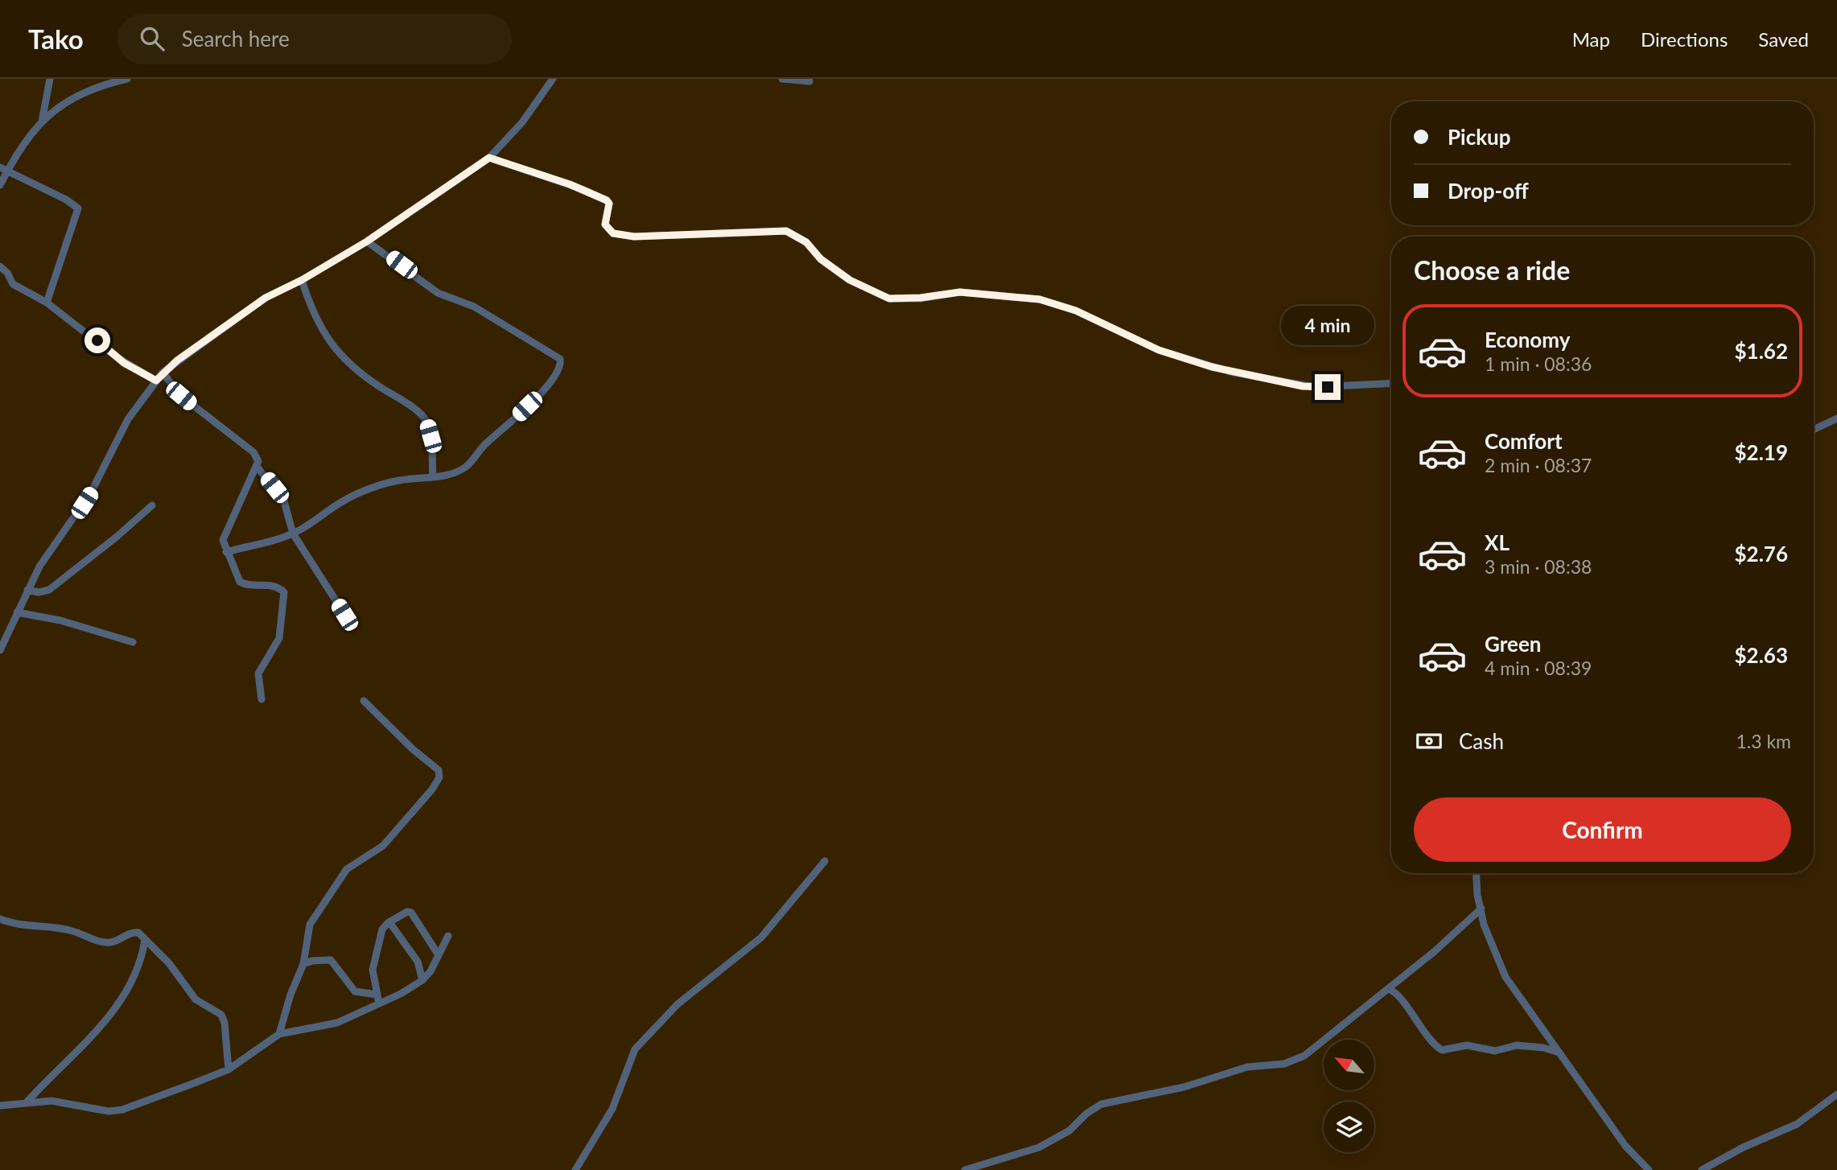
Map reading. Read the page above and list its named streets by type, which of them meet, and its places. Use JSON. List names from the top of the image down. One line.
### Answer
{"north":"top left","page":{"header":"Tako","search":"Search here","nav":["Map","Directions","Saved"],"banner":["Pickup","Drop-off"],"heading":"Choose a ride","list":[{"name":"Economy","note":"1 min · 08:36","value":"$1.62"},{"name":"Comfort","note":"2 min · 08:37","value":"$2.19"},{"name":"XL","note":"3 min · 08:38","value":"$2.76"},{"name":"Green","note":"4 min · 08:39","value":"$2.63"}],"bubble":"4 min","pay":["Cash","1.3 km"],"buttons":"Confirm"}}
